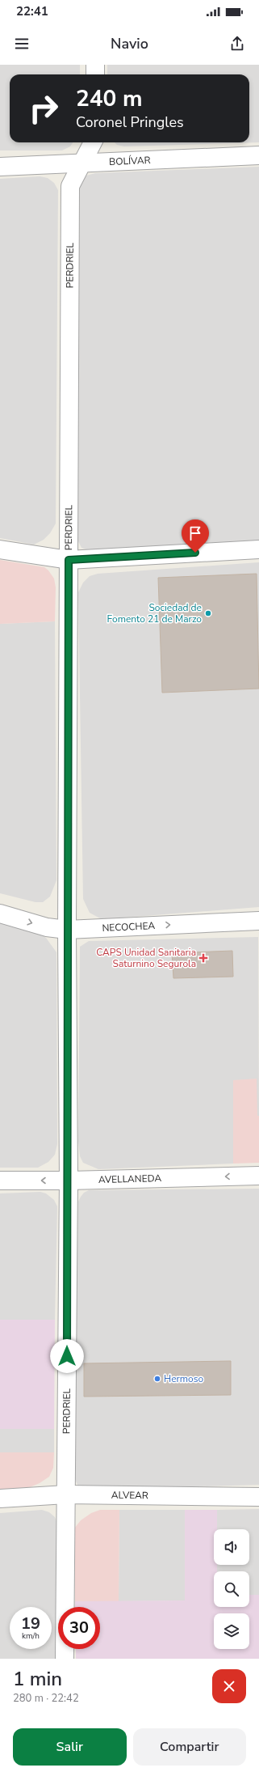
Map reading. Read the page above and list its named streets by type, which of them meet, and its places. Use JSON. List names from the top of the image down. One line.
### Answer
{"streets":{"street":["BOLÍVAR","PERDRIEL","NECOCHEA","AVELLANEDA","ALVEAR"]},"crossings":[["BOLÍVAR","PERDRIEL"],["PERDRIEL","NECOCHEA"],["PERDRIEL","AVELLANEDA"],["PERDRIEL","ALVEAR"]],"one_way":["NECOCHEA","AVELLANEDA"],"places":{"other":["Sociedad de Fomento 21 de Marzo","Hermoso"],"health":["CAPS Unidad Sanitaria Saturnino Segurola"]},"page":{"status":"22:41","header":"Navio","turn":["240 m","Coronel Pringles"],"speed":"19 km/h","limit":"30","heading":["1 min","280 m · 22:42"],"buttons":["Salir","Compartir"]}}
